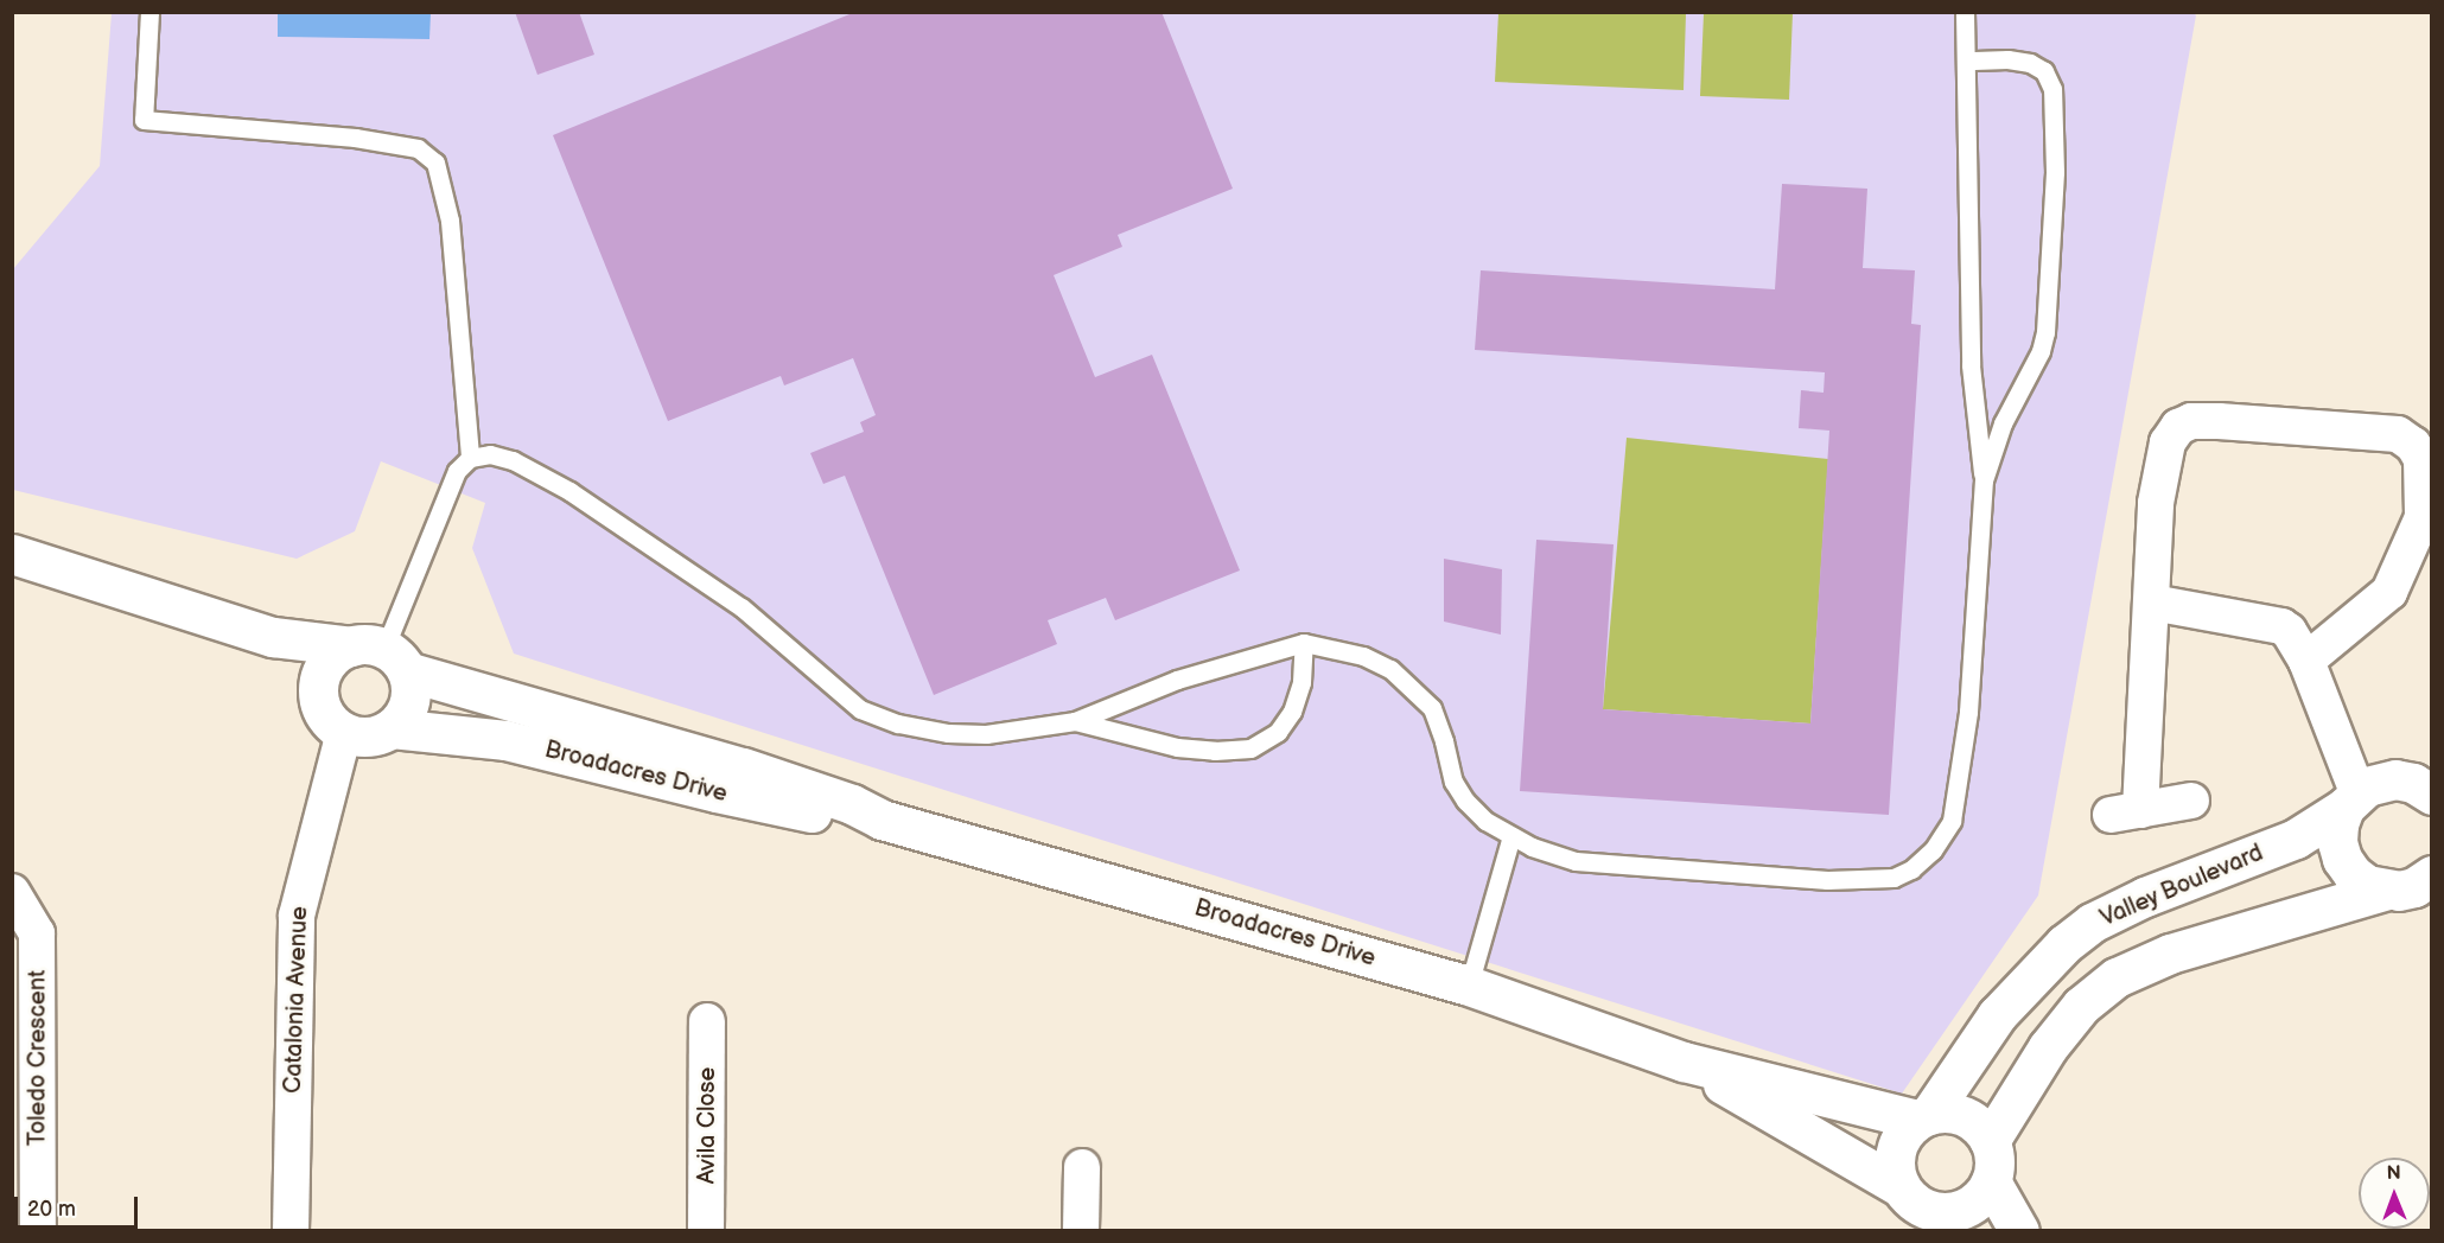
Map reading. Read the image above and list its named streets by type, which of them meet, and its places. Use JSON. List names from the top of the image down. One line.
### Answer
{"streets":{"street":["Broadacres Drive","Valley Boulevard","Catalonia Avenue","Toledo Crescent","Avila Close"]},"crossings":[["Broadacres Drive","Valley Boulevard"],["Broadacres Drive","Catalonia Avenue"]],"scale_bar":"20 m","north":"top"}
